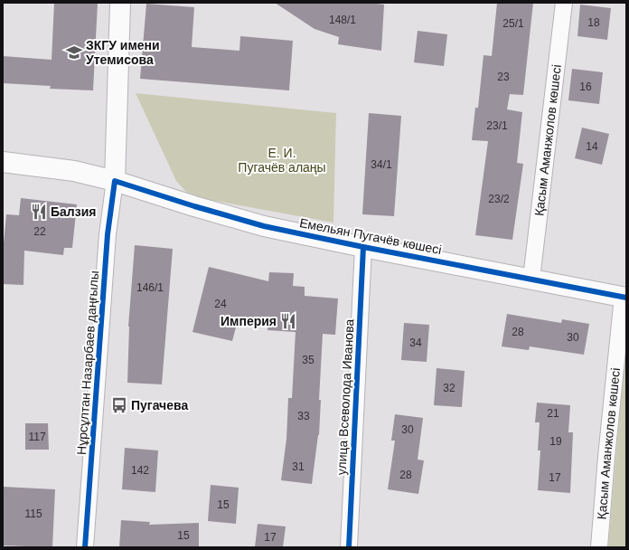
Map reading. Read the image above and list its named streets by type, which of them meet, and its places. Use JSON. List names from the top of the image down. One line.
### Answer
{"streets":{"street":["Қасым Аманжолов көшесі","Емельян Пугачёв көшесі","Нұрсұлтан Назарбаев даңғылы","улица Всеволода Иванова"]},"crossings":[["Қасым Аманжолов көшесі","Емельян Пугачёв көшесі"],["Емельян Пугачёв көшесі","Нұрсұлтан Назарбаев даңғылы"],["Емельян Пугачёв көшесі","улица Всеволода Иванова"]],"parks":["Е. И. Пугачёв алаңы"],"places":{"school or university":["ЗКГУ имени Утемисова"],"restaurant":["Балзия","Империя"],"bus stop":["Пугачева"]},"house_numbers":["148/1","18","25/1","23","16","23/1","14","34/1","23/2","22","146/1","24","28","30","34","35","32","21","33","30","117","19","31","142","28","17","15","115","15","17"]}
